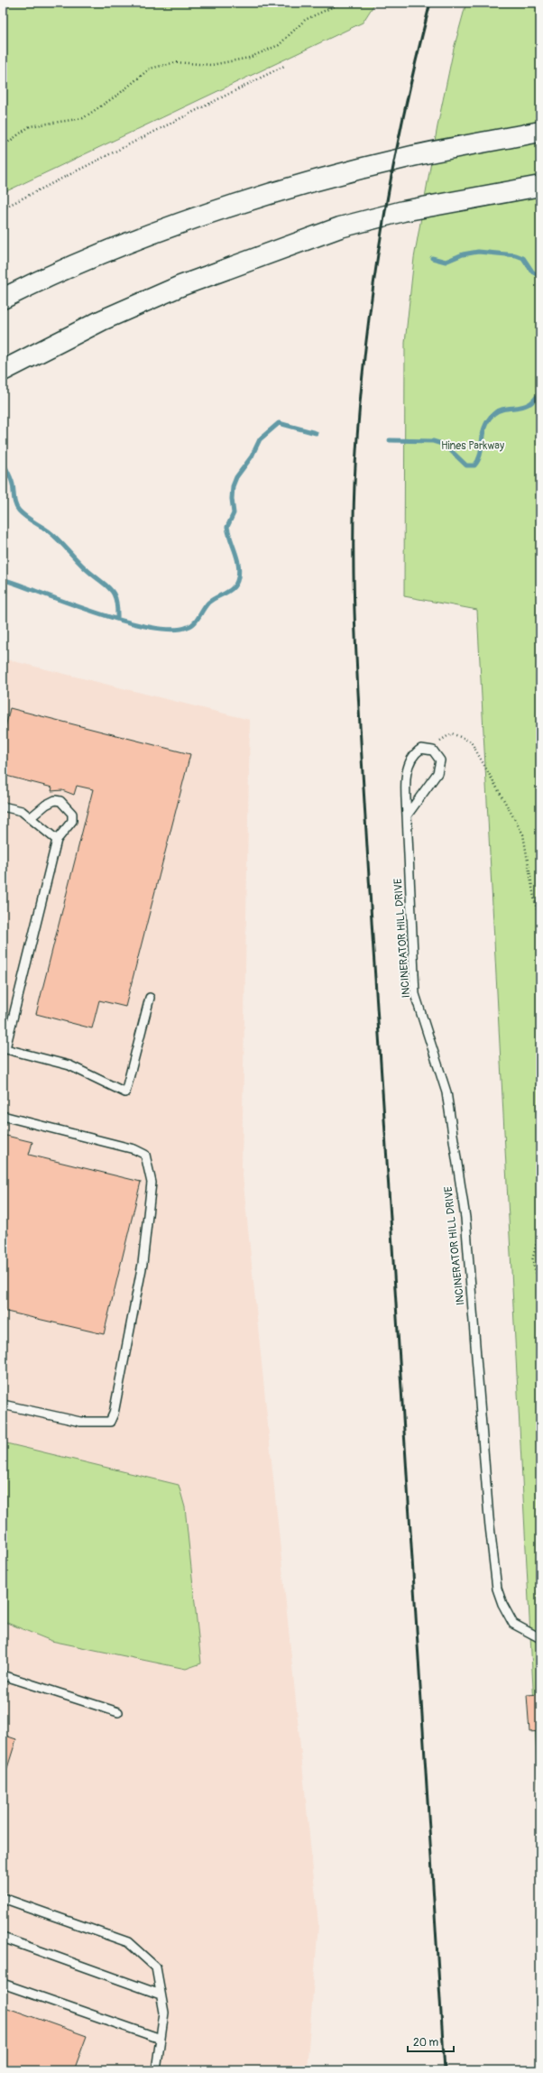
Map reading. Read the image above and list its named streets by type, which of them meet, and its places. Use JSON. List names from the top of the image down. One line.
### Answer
{"streets":{"lane":["INCINERATOR HILL DRIVE"]},"parks":["Hines Parkway"],"scale_bar":"20 m"}
